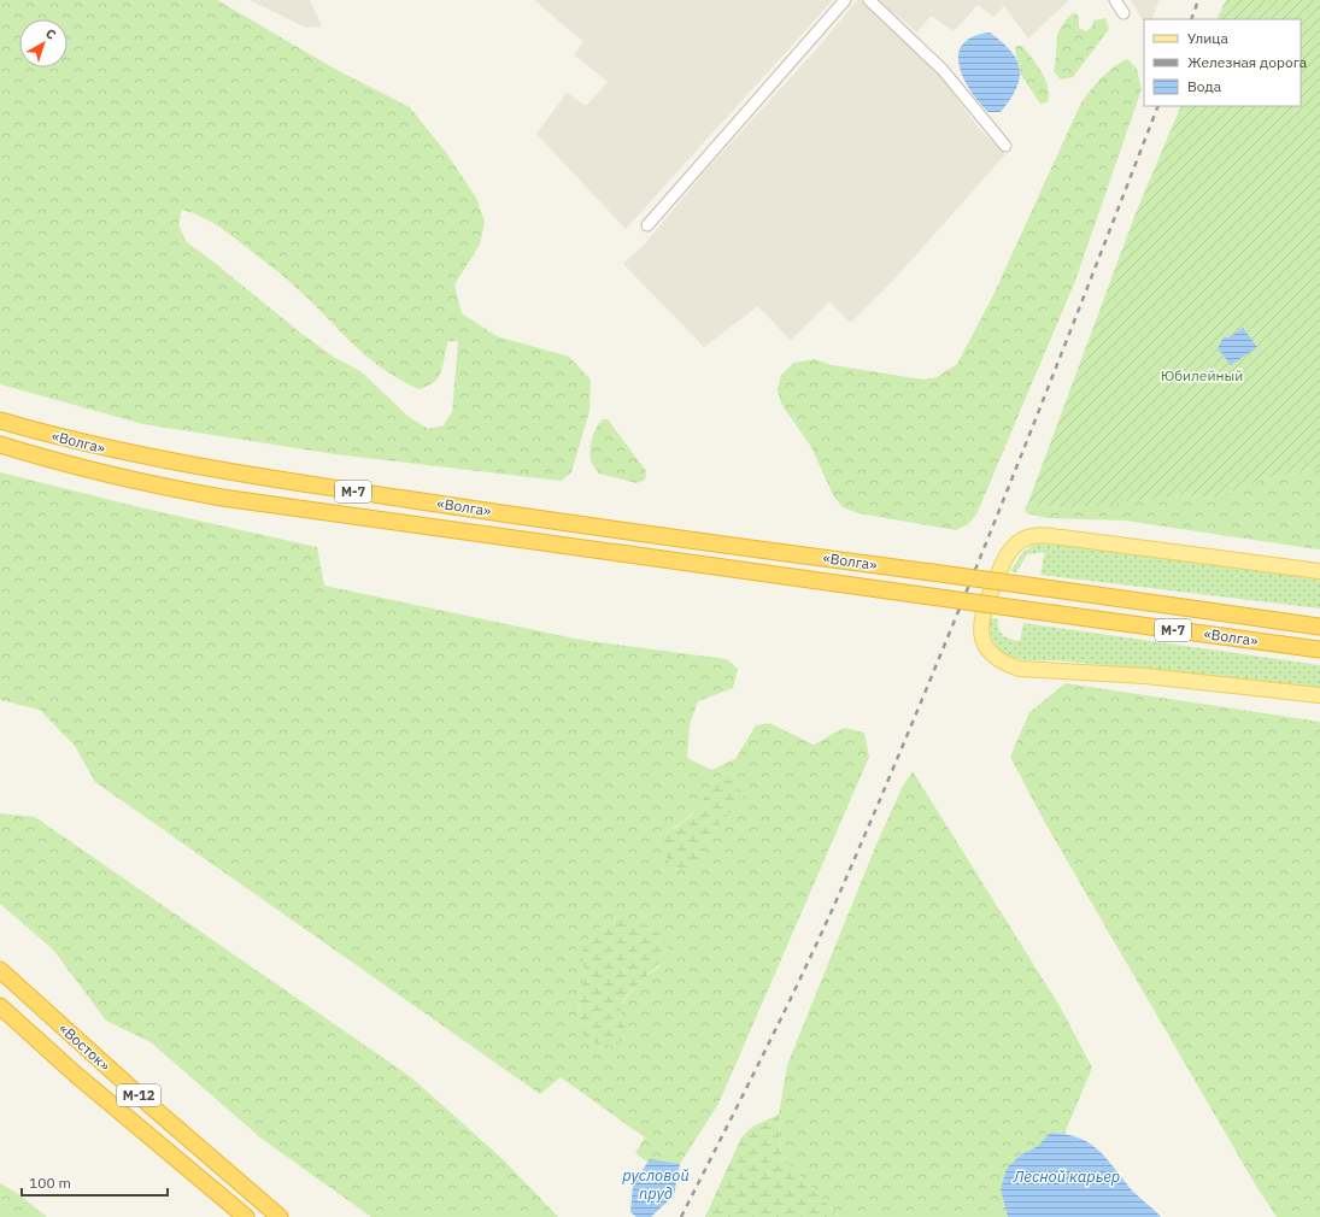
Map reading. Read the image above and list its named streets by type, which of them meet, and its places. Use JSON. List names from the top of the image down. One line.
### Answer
{"streets":{"highway":["«Волга»","М-7","«Восток»","М-12"]},"water":["русловой пруд","Лесной карьер"],"parks":["Юбилейный"],"legend":["Улица","Железная дорога","Вода"],"scale_bar":"100 m","north":"top right"}
